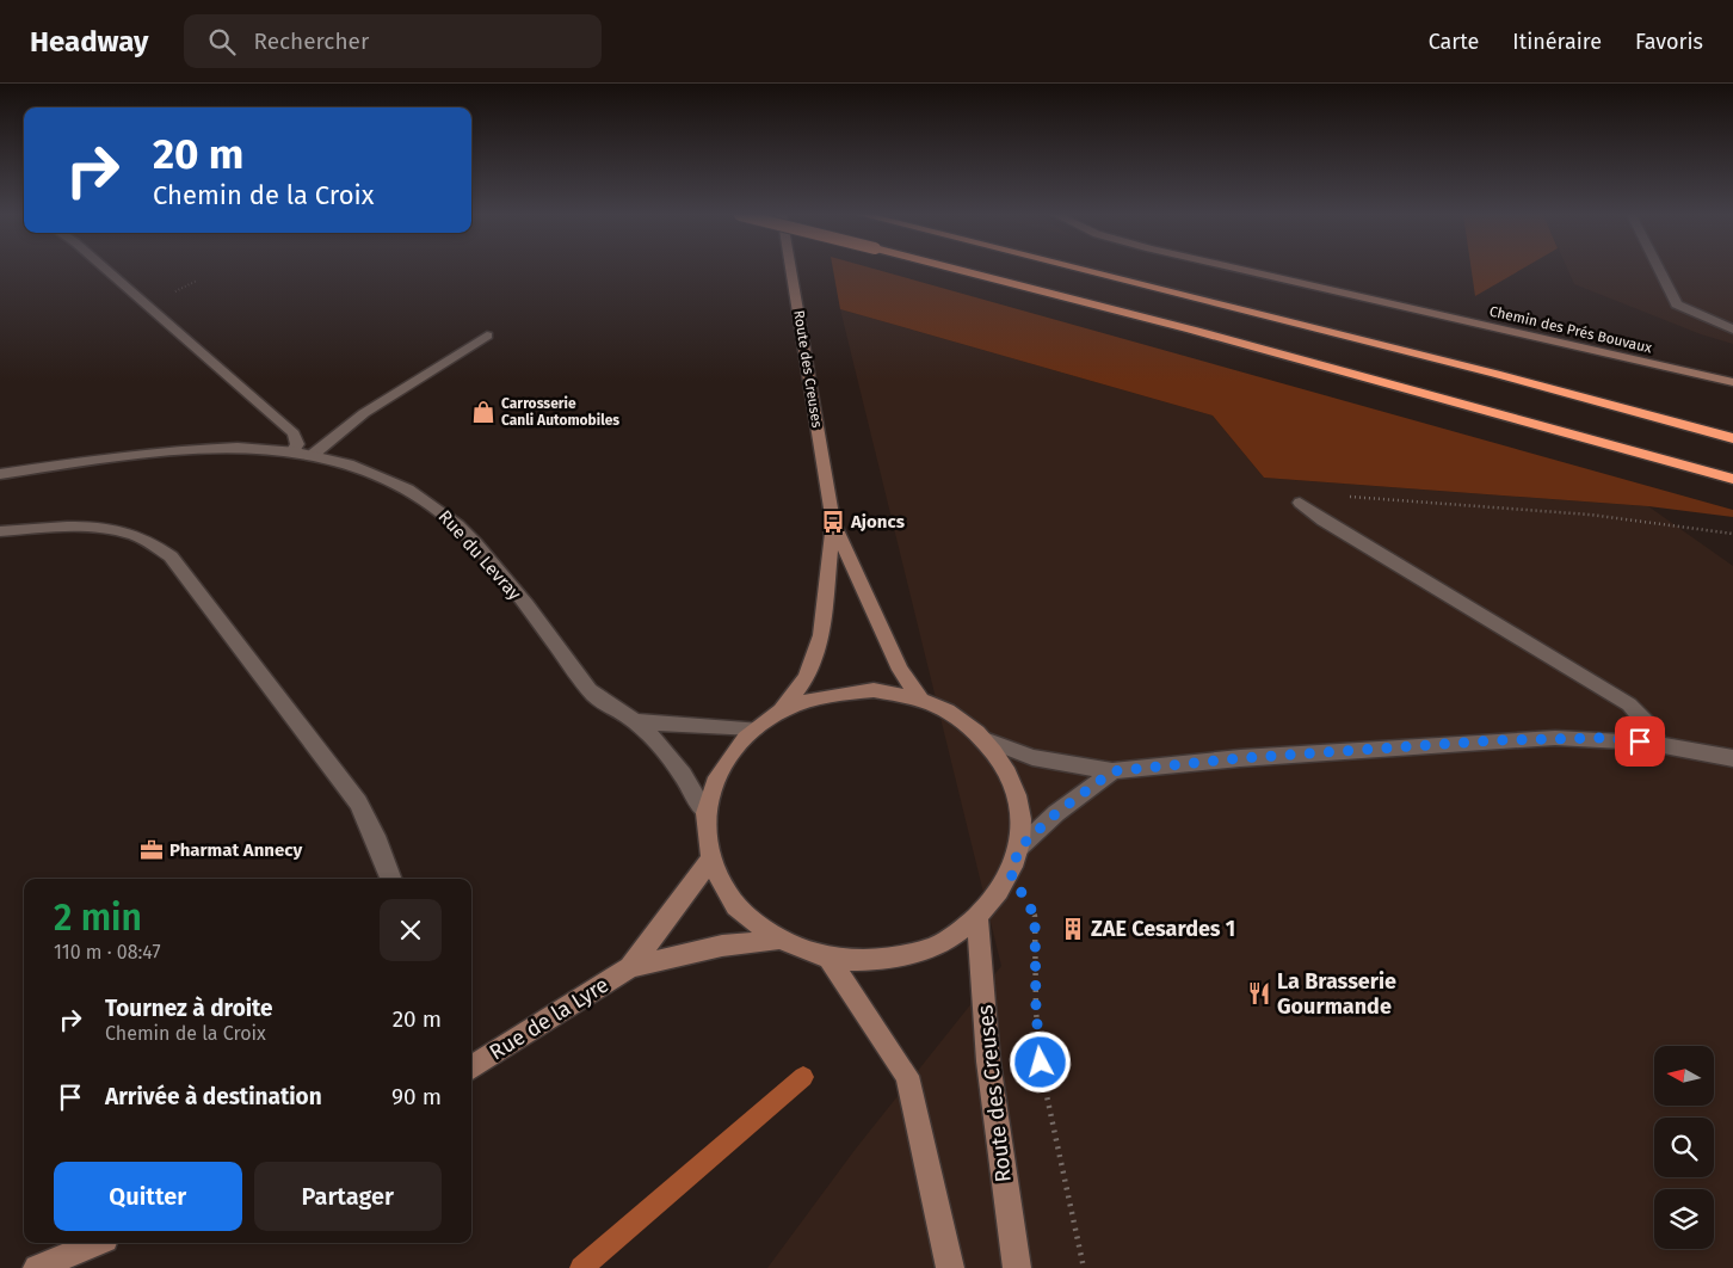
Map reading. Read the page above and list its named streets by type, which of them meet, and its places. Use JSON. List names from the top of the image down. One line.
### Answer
{"streets":{"main road":["Chemin des Prés Bouvaux","Route des Creuses","Rue de la Lyre"],"street":["Rue du Levray"]},"places":{"shop":["Carrosserie Canli Automobiles"],"bus stop":["Ajoncs"],"office":["Pharmat Annecy"],"building":["ZAE Cesardes 1"],"restaurant":["La Brasserie Gourmande"]},"north":"left","page":{"header":"Headway","search":"Rechercher","nav":["Carte","Itinéraire","Favoris"],"turn":["20 m","Chemin de la Croix"],"heading":["2 min","110 m · 08:47"],"list":[{"name":"Tournez à droite","note":"Chemin de la Croix","value":"20 m"},{"name":"Arrivée à destination","value":"90 m"}],"buttons":["Quitter","Partager"]}}
